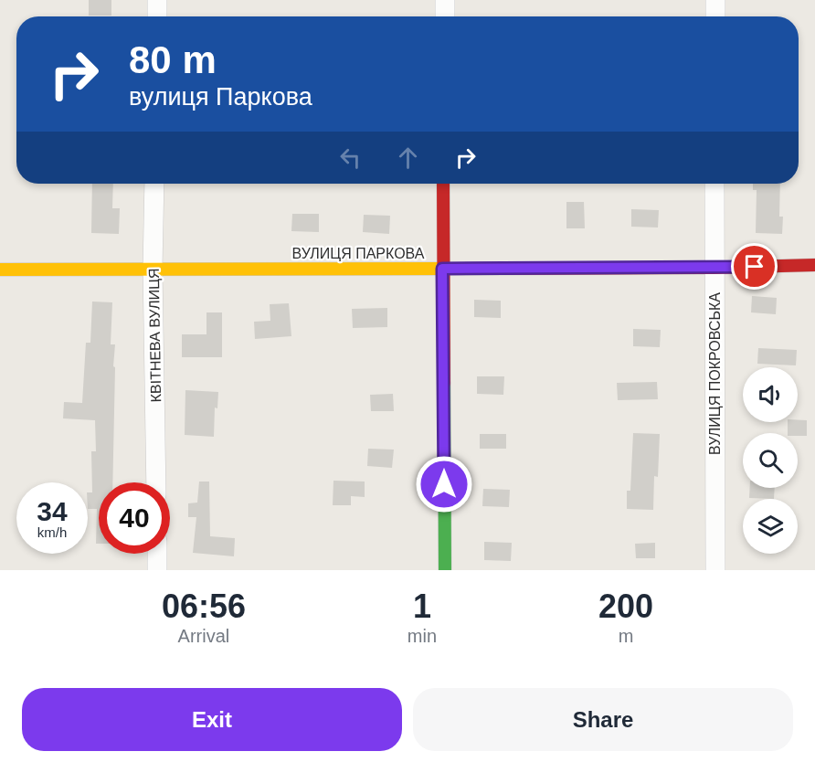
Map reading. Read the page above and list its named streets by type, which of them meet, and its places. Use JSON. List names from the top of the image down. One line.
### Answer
{"streets":{"street":["ВУЛИЦЯ ПАРКОВА","КВІТНЕВА ВУЛИЦЯ","ВУЛИЦЯ ПОКРОВСЬКА"]},"crossings":[["ВУЛИЦЯ ПАРКОВА","КВІТНЕВА ВУЛИЦЯ"],["ВУЛИЦЯ ПАРКОВА","ВУЛИЦЯ ПОКРОВСЬКА"]],"page":{"turn":["80 m","вулиця Паркова"],"speed":"34 km/h","limit":"40","eta":["06:56","Arrival","1","min","200","m"],"buttons":["Exit","Share"]}}
